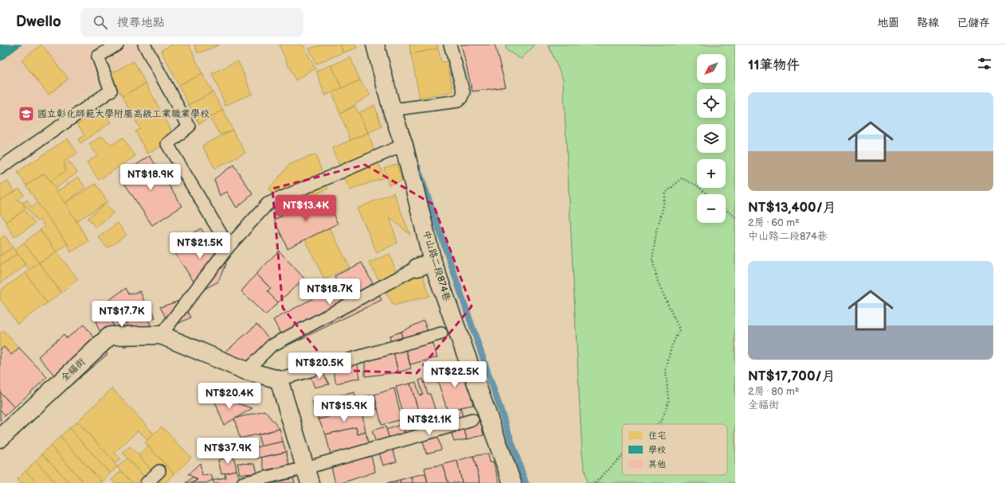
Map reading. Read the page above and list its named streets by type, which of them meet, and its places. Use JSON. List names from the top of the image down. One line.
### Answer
{"streets":{"street":["中山路二段874巷","全福街"]},"places":{"school or university":["國立彰化師範大學附屬高級工業職業學校"]},"legend":["住宅","學校","其他"],"north":"bottom left","page":{"header":"Dwello","search":"搜尋地點","nav":["地圖","路線","已儲存"],"heading":"11筆物件","map_buttons":["+","−"],"list":[{"name":"NT$13,400/月","note":"2房 · 60 m² · 中山路二段874巷"},{"name":"NT$17,700/月","note":"2房 · 80 m² · 全福街"}],"price":["NT$18.9K","NT$13.4K","NT$21.5K","NT$18.7K","NT$17.7K","NT$20.5K","NT$22.5K","NT$20.4K","NT$15.9K","NT$21.1K","NT$37.9K"]}}
